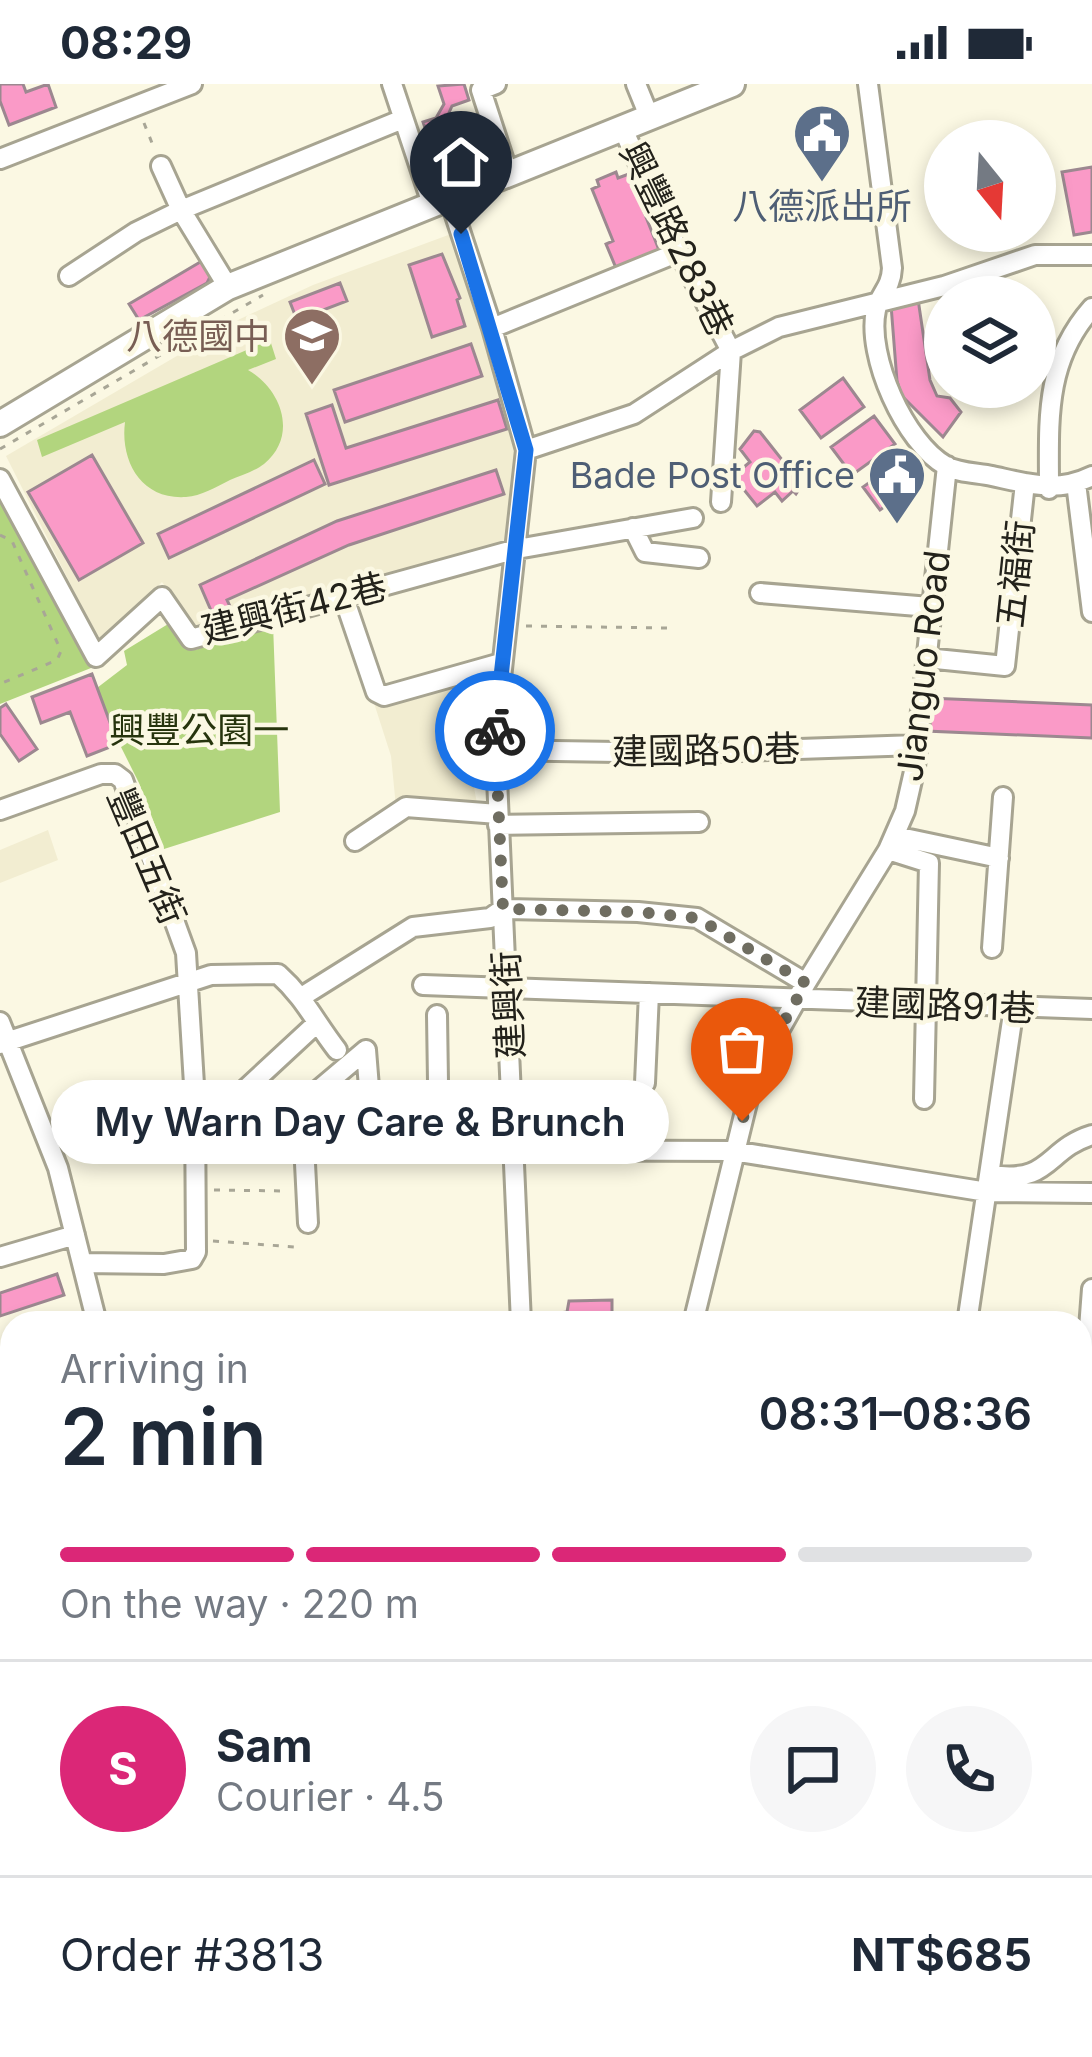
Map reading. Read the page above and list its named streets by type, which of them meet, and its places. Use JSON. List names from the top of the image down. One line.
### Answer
{"streets":{"street":["興豐路283巷","五福街","建興街42巷","Jianguo Road","建國路50巷","豐田五街","建興街","建國路91巷"]},"crossings":[["五福街","Jianguo Road"],["建興街42巷","建興街"],["Jianguo Road","建國路50巷"],["Jianguo Road","建國路91巷"],["建國路50巷","建興街"],["建興街","建國路91巷"]],"parks":["興豐公園一"],"places":{"public building":["八德派出所","Bade Post Office"],"school or university":["八德國中"],"other":["My Warn Day Care & Brunch"]},"north":"bottom","page":{"status":"08:29","bubble":"My Warn Day Care & Brunch","heading":["2 min","Arriving in","08:31–08:36"],"panel":["Sam","Courier · 4.5","Order #3813","NT$685"],"bar":"On the way · 220 m","round":"S"}}
